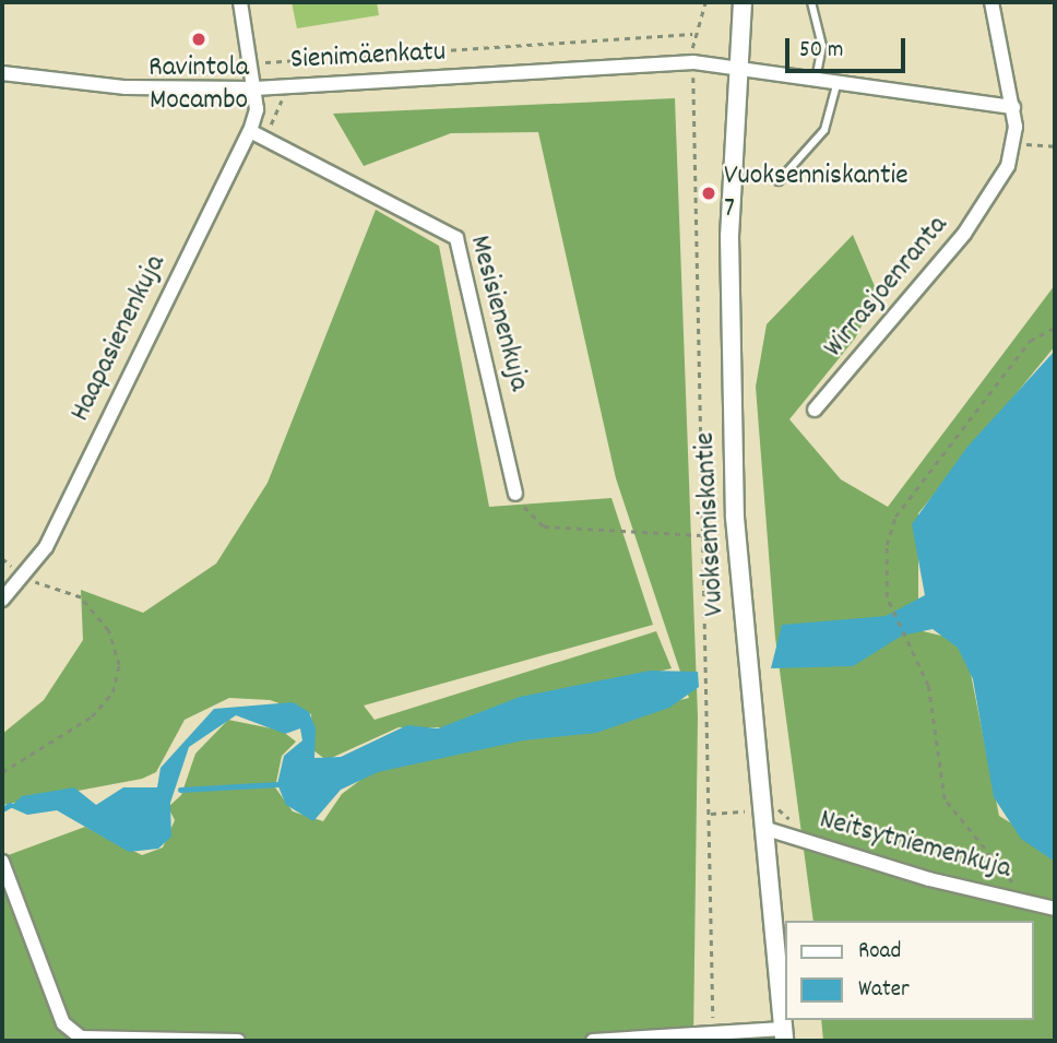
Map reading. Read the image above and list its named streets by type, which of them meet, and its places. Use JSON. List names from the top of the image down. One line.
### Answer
{"streets":{"street":["Sienimäenkatu","Wirrasjoenranta","Mesisienenkuja","Haapasienenkuja","Vuoksenniskantie","Neitsytniemenkuja"]},"crossings":[["Sienimäenkatu","Haapasienenkuja"],["Sienimäenkatu","Vuoksenniskantie"],["Mesisienenkuja","Haapasienenkuja"],["Vuoksenniskantie","Neitsytniemenkuja"]],"places":["Ravintola Mocambo","Vuoksenniskantie 7"],"legend":["Road","Water"],"scale_bar":"50 m"}
